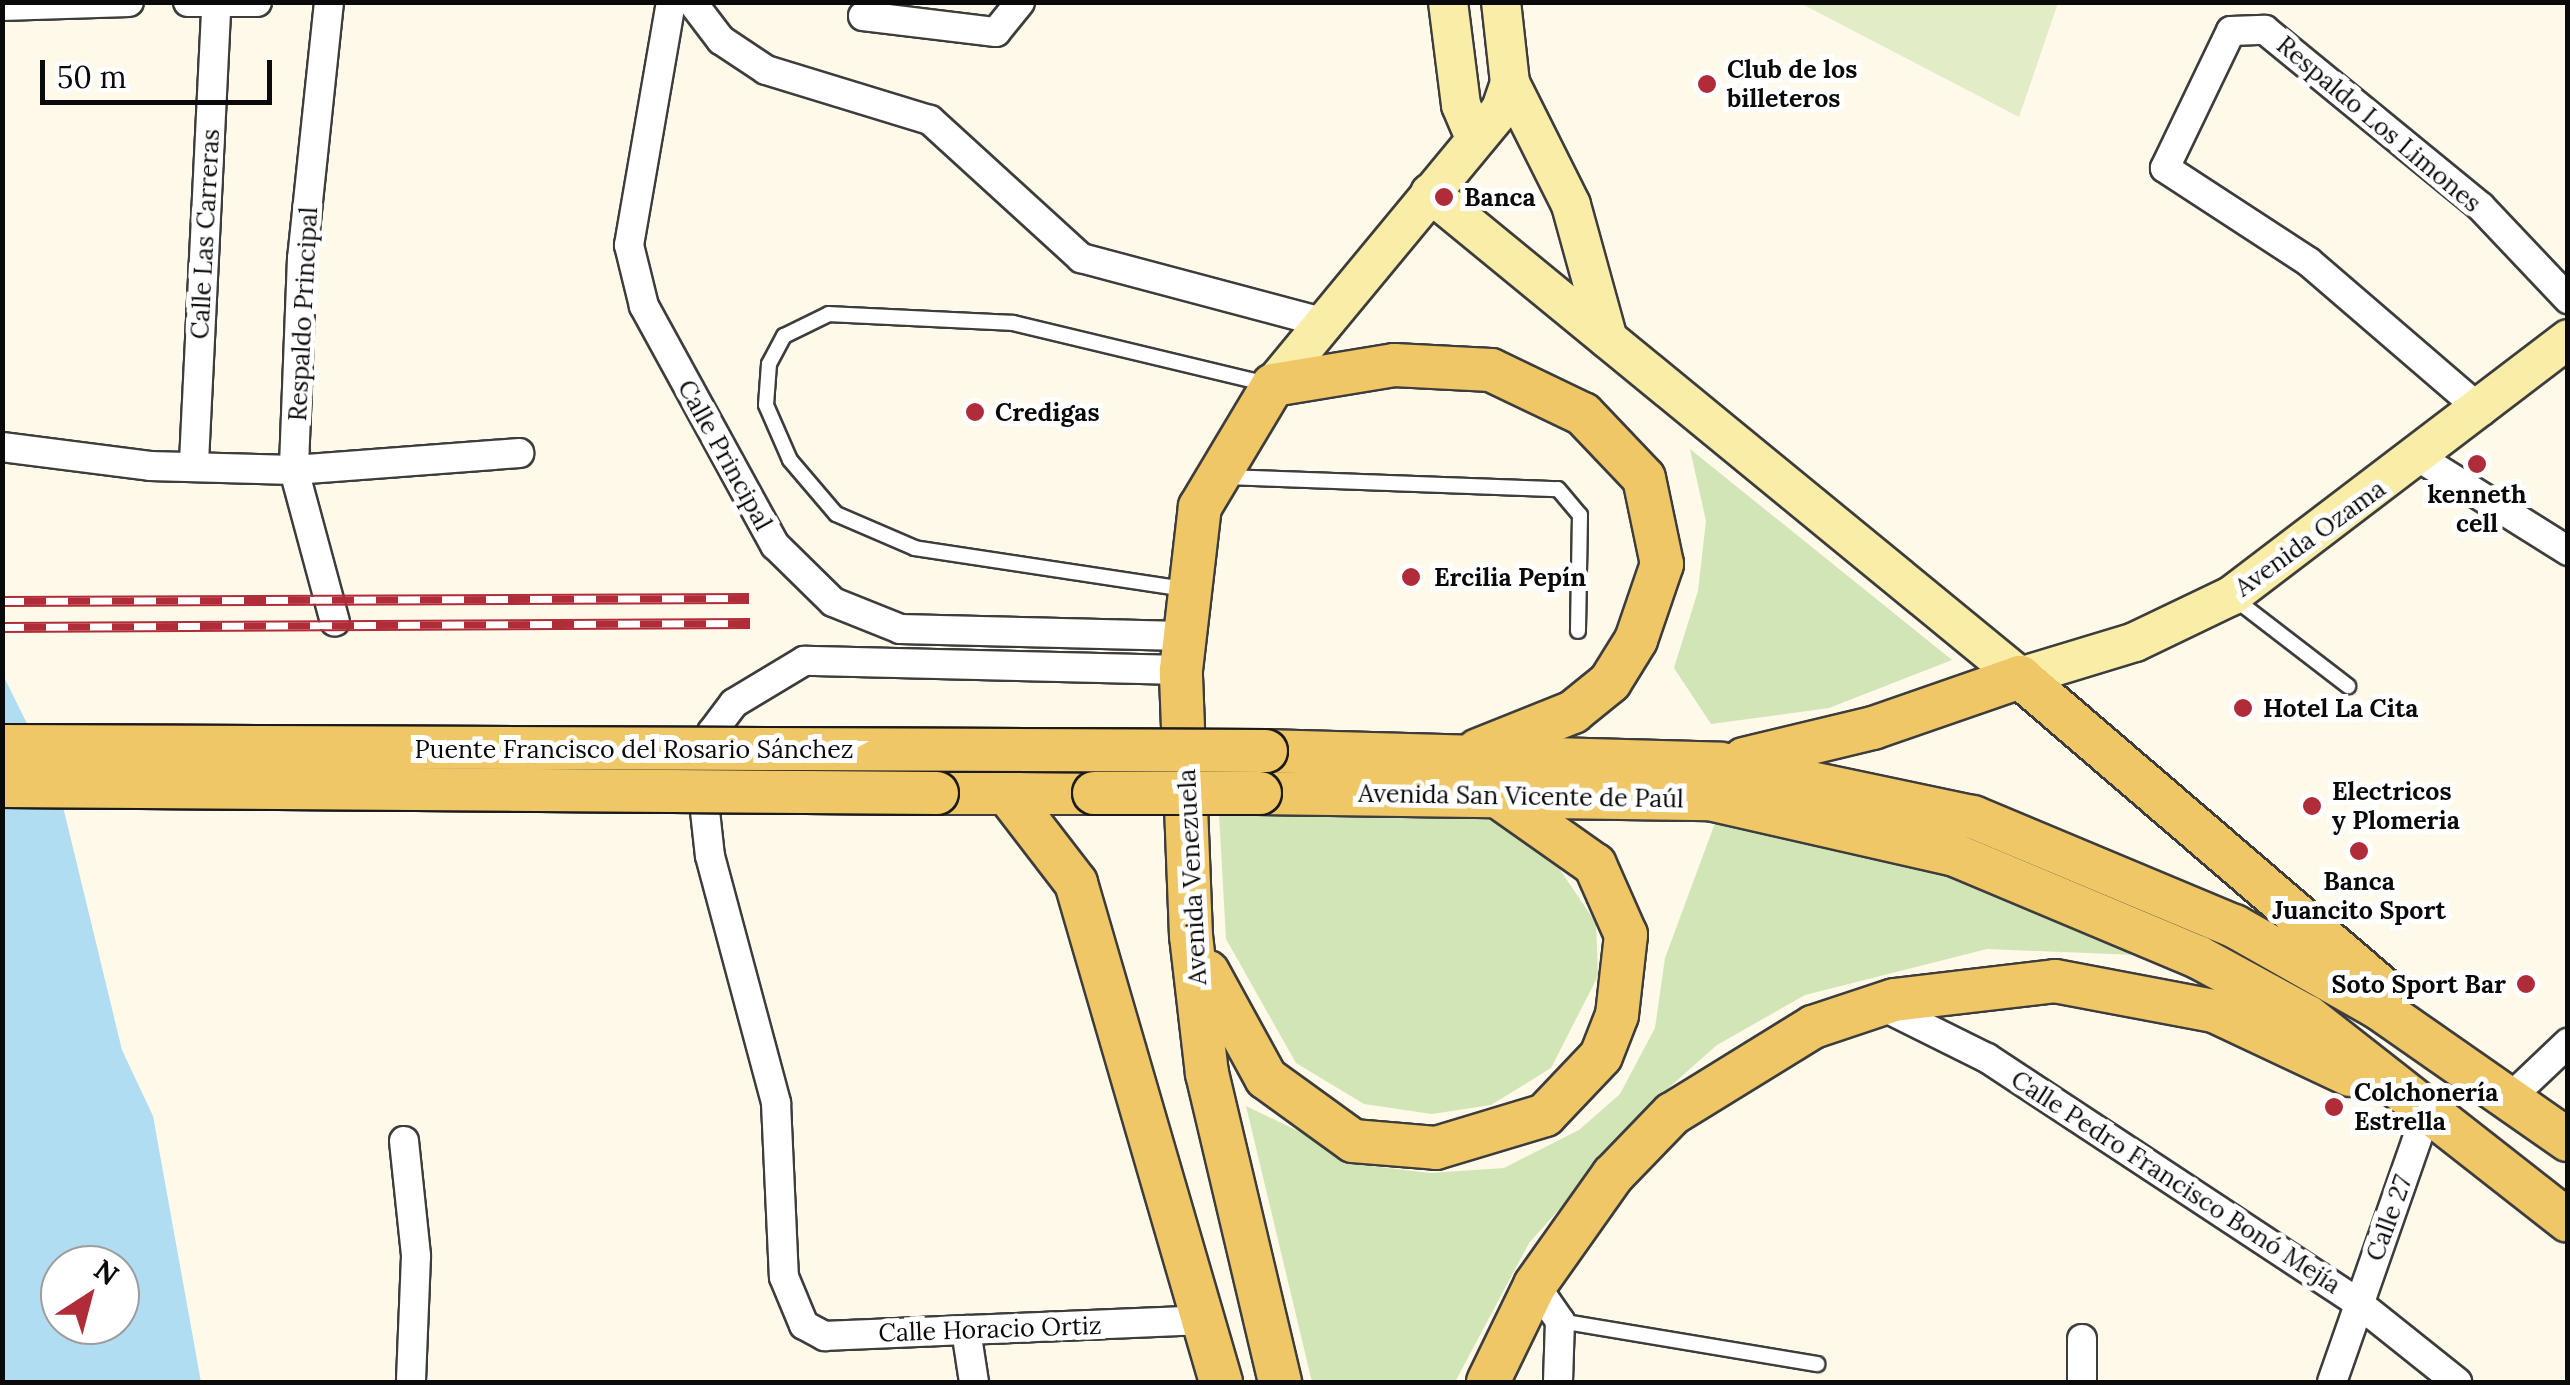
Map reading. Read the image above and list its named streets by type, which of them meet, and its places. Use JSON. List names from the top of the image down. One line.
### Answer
{"streets":{"main road":["Avenida Ozama","Puente Francisco del Rosario Sánchez","Avenida San Vicente de Paúl","Avenida Venezuela"],"street":["Respaldo Los Limones","Calle Las Carreras","Respaldo Principal","Calle Principal","Calle Pedro Francisco Bonó Mejía","Calle 27","Calle Horacio Ortiz"]},"crossings":[["Respaldo Los Limones","Avenida Ozama"],["Calle Principal","Avenida Venezuela"],["Calle Principal","Calle Horacio Ortiz"],["Puente Francisco del Rosario Sánchez","Avenida San Vicente de Paúl"],["Avenida San Vicente de Paúl","Calle 27"],["Avenida Venezuela","Calle Horacio Ortiz"],["Calle Pedro Francisco Bonó Mejía","Calle 27"]],"places":["Club de los billeteros","Banca","Credigas","kenneth cell","Ercilia Pepín","Hotel La Cita","Electricos y Plomeria","Banca Juancito Sport","Soto Sport Bar","Colchonería Estrella"],"scale_bar":"50 m","north":"top right"}
